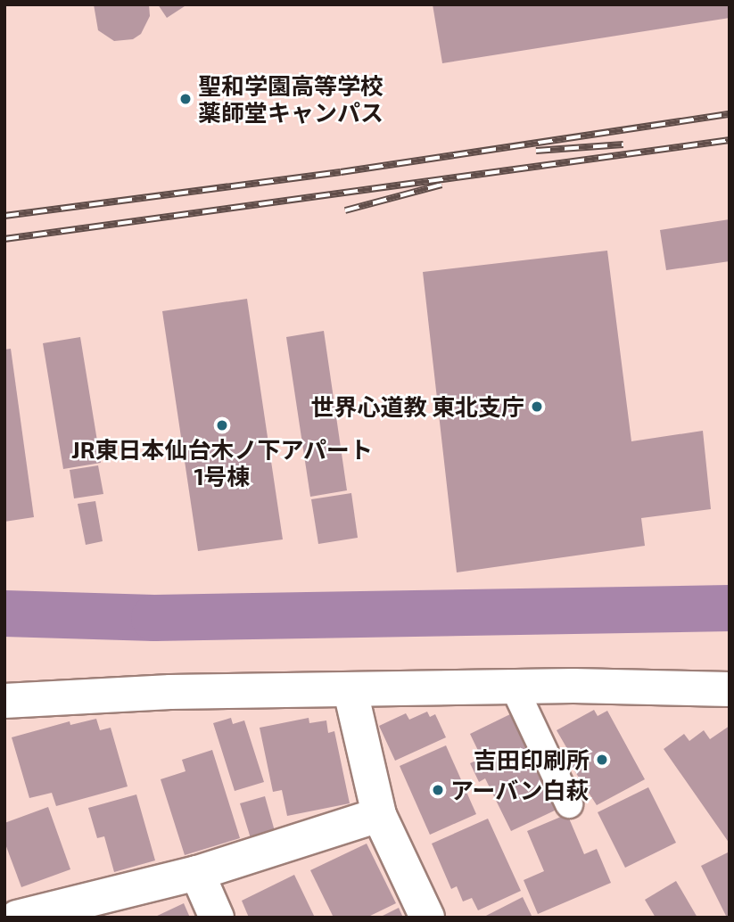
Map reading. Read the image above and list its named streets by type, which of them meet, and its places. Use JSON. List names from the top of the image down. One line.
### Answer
{"places":["聖和学園高等学校 薬師堂キャンパス","世界心道教 東北支庁","JR東日本仙台木ノ下アパート 1号棟","吉田印刷所","アーバン白萩"]}
